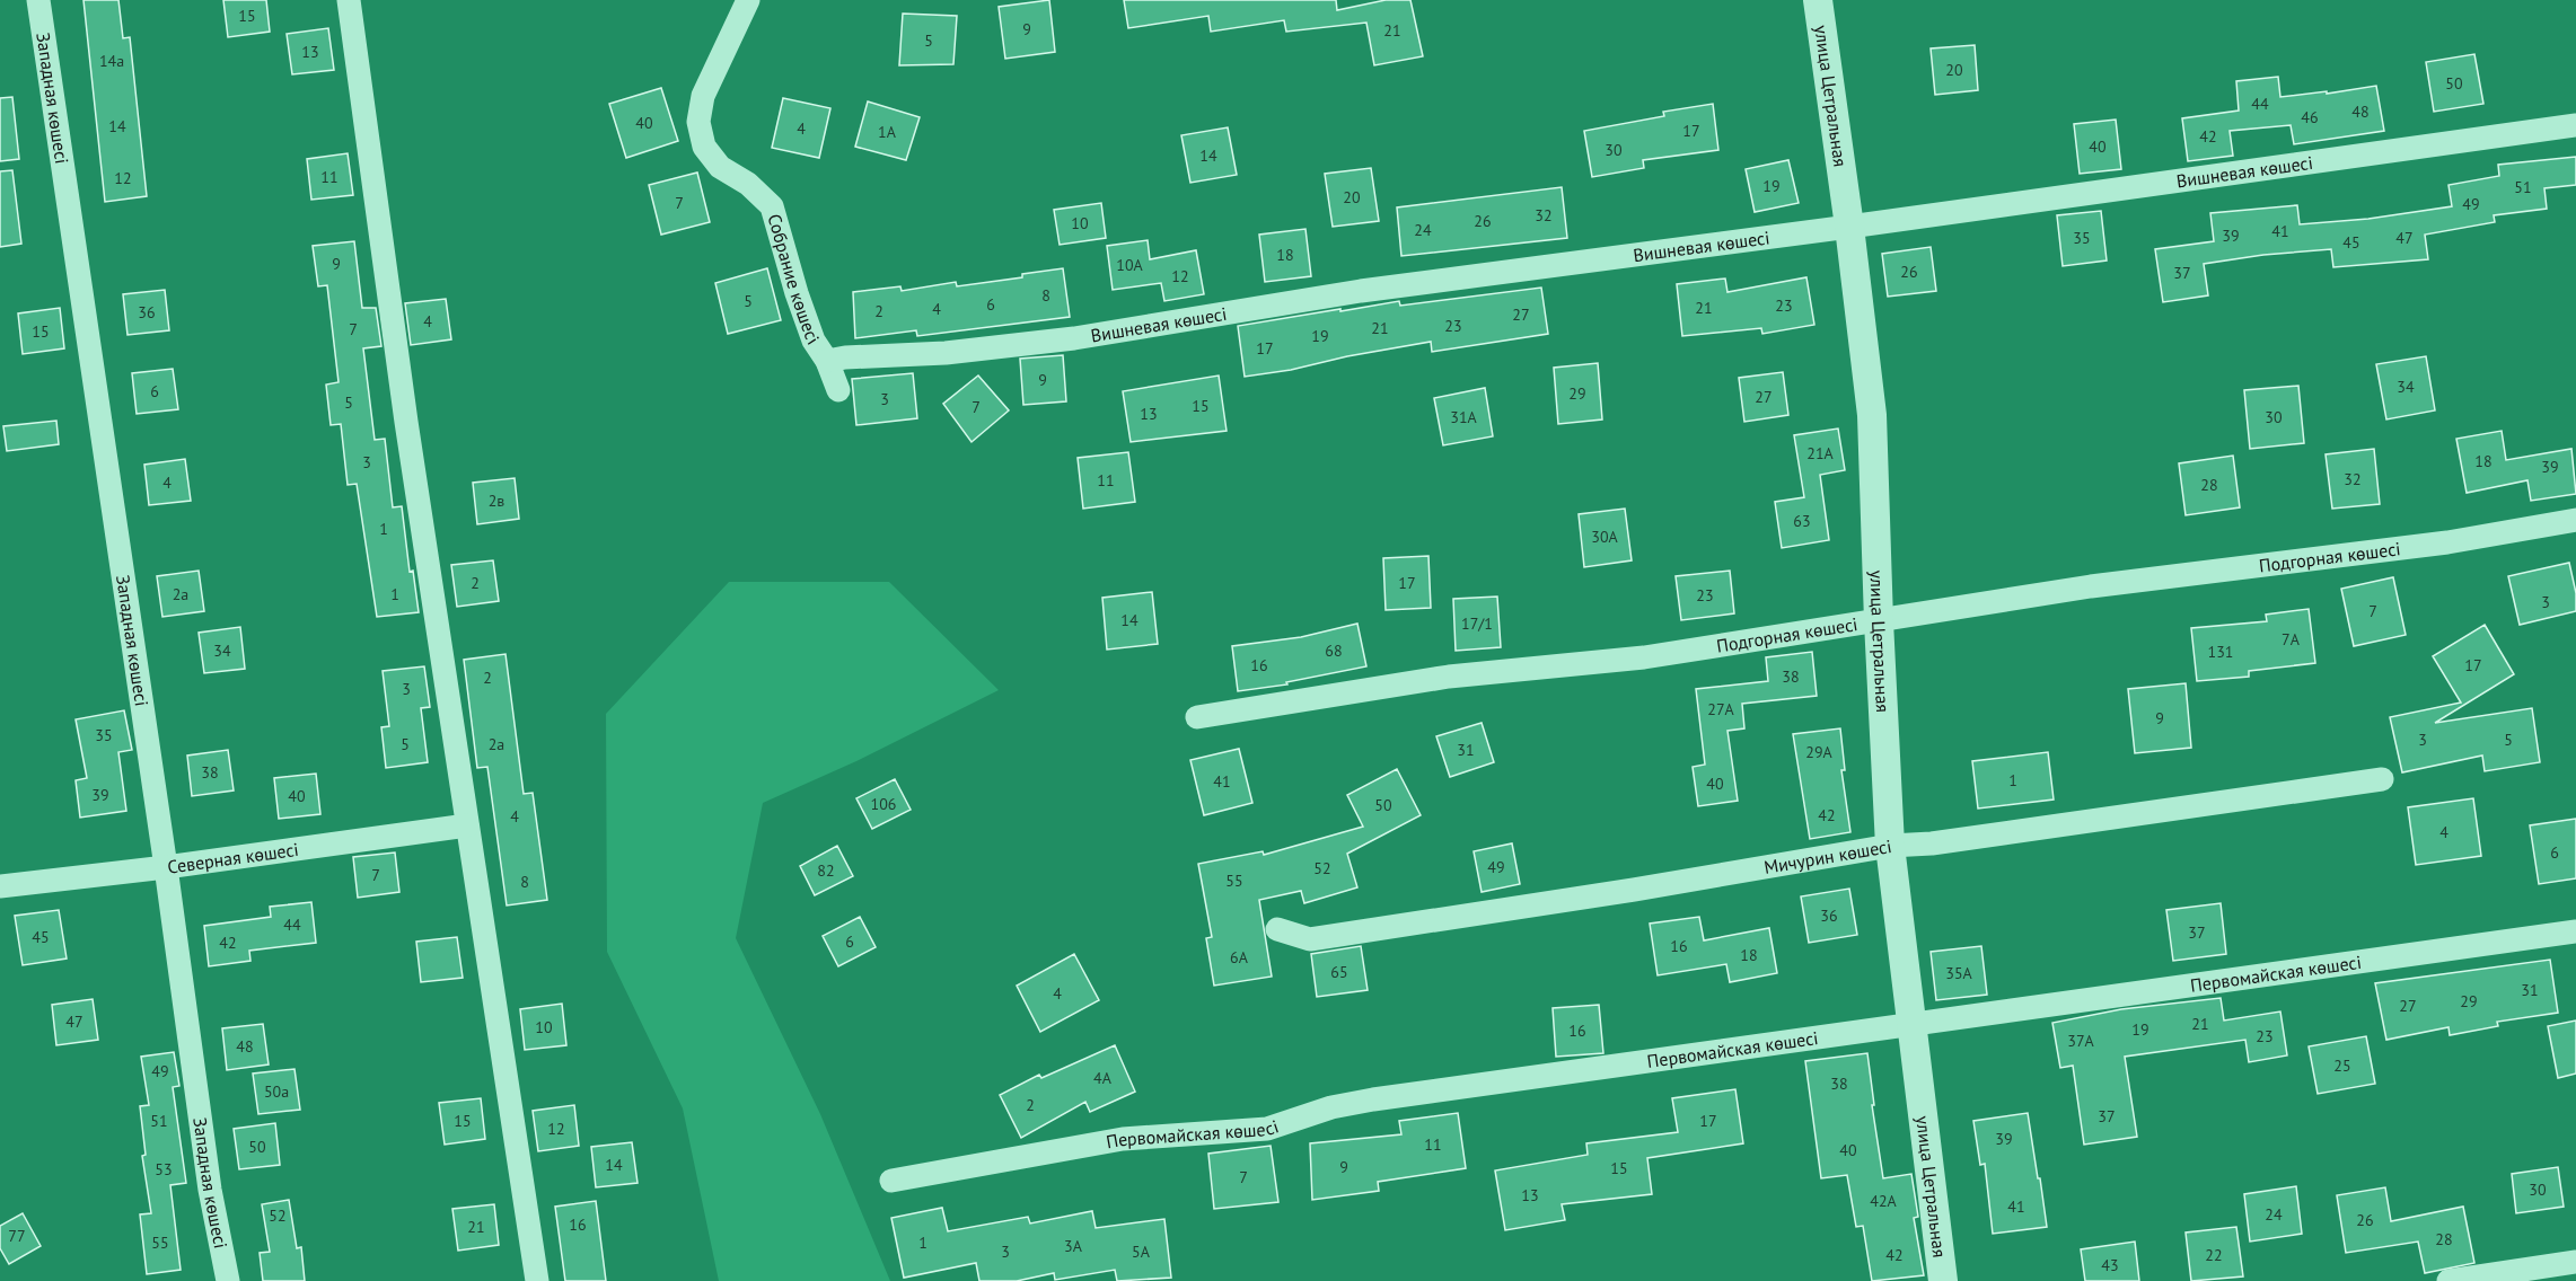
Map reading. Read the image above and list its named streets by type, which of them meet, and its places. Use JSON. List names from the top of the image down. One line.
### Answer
{"streets":{"street":["улица Цетральная","Западная көшесі","Вишневая көшесі","Собрание көшесі","Подгорная көшесі","Мичурин көшесі","Северная көшесі","Первомайская көшесі"]},"crossings":[["улица Цетральная","Вишневая көшесі"],["улица Цетральная","Подгорная көшесі"],["улица Цетральная","Мичурин көшесі"],["улица Цетральная","Первомайская көшесі"],["Западная көшесі","Северная көшесі"],["Вишневая көшесі","Собрание көшесі"]],"house_numbers":["15","9","21","5","13","14а","20","50","44","48","46","40","14","4","17","1А","42","40","30","14","11","12","19","51","20","7","49","32","26","10","24","41","39","35","47","45","18","9","10А","26","37","12","8","5","6","23","21","4","2","36","27","4","23","21","7","15","19","17","9","34","6","29","27","3","5","15","7","13","31А","30","21А","18","3","39","32","11","4","28","2в","63","1","30А","2","17","2а","1","23","3","7","14","17/1","7А","34","68","131","16","17","38","2","3","27А","9","35","3","5","5","2а","31","29А","38","1","41","40","39","40","106","50","42","4","4","6","49","52","82","7","55","8","36","44","37","45","6","42","16","18","6А","65","35А","31","4","29","27","47","21","10","19","16","23","37А","48","25","49","4А","38","50а","2","37","51","15","17","12","39","11","50","40","14","9","15","53","7","30","13","42А","41","24","52","26","16","21","77","28","55","1","3А","3","5А","42","22","43"]}
